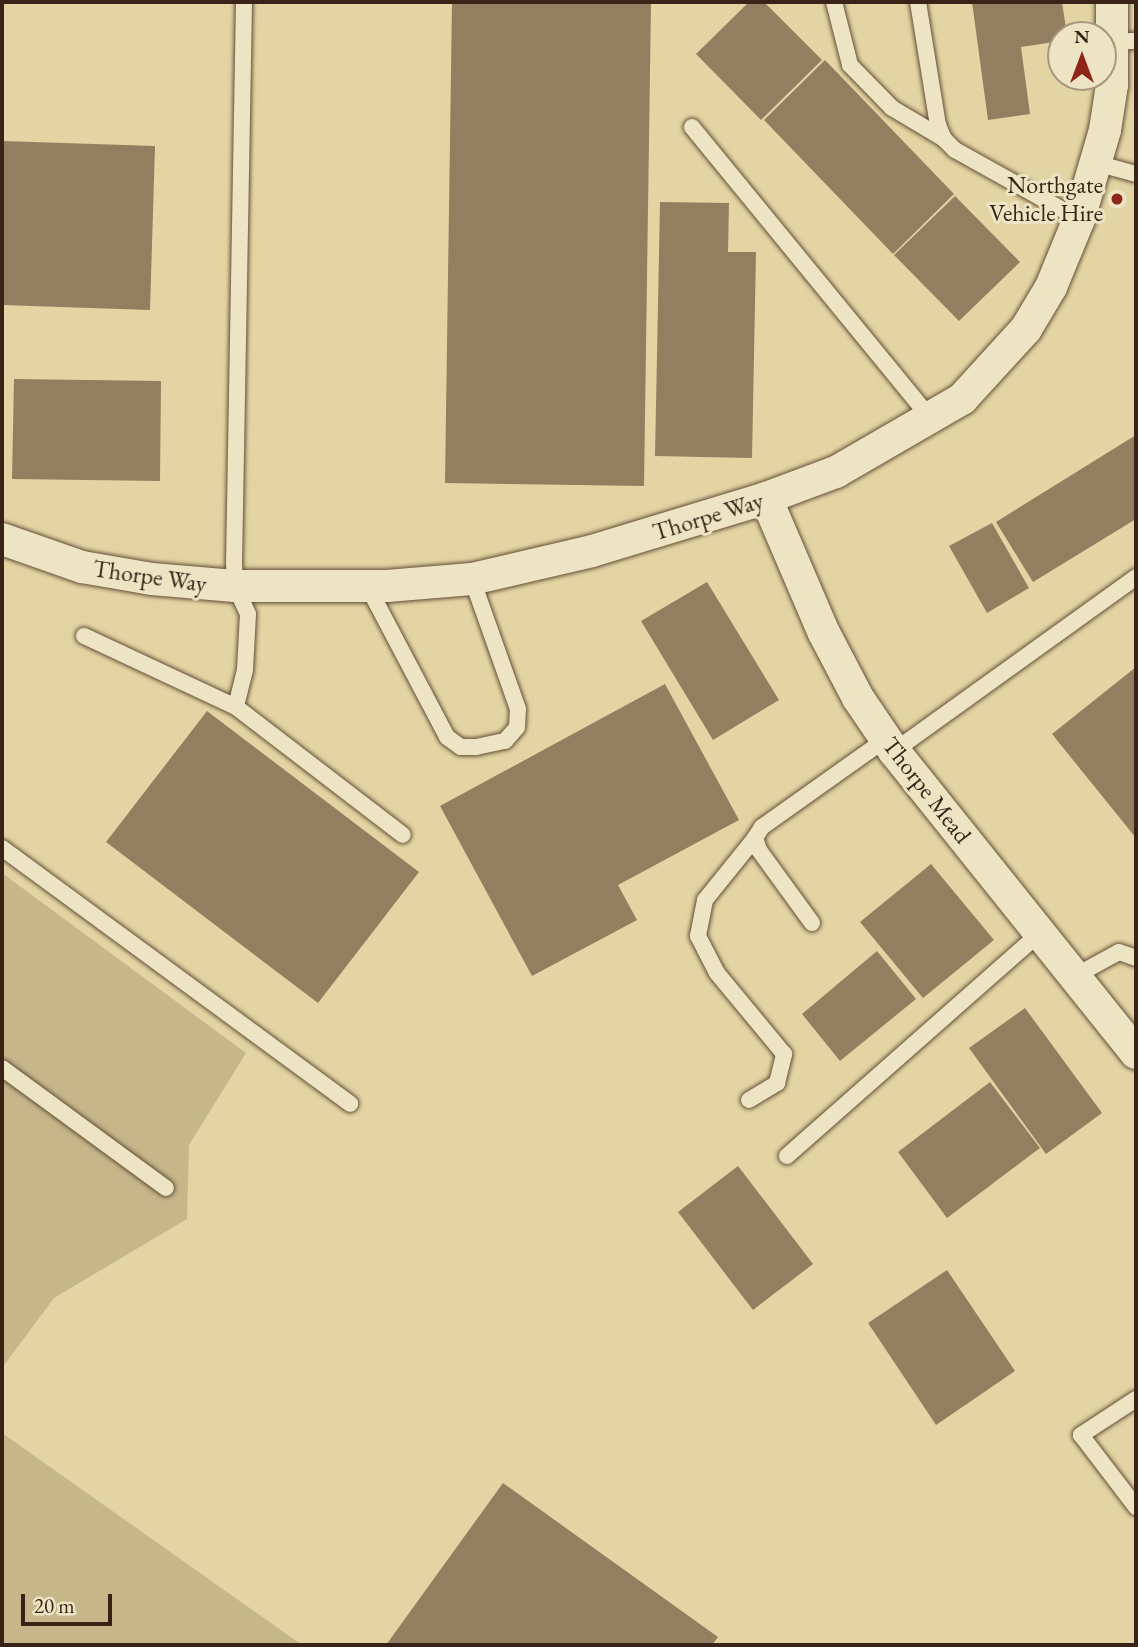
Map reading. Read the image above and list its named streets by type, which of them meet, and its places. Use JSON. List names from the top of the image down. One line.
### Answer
{"streets":{"street":["Thorpe Way","Thorpe Mead"]},"crossings":[["Thorpe Way","Thorpe Mead"]],"places":["Northgate Vehicle Hire"],"scale_bar":"20 m","north":"top"}
